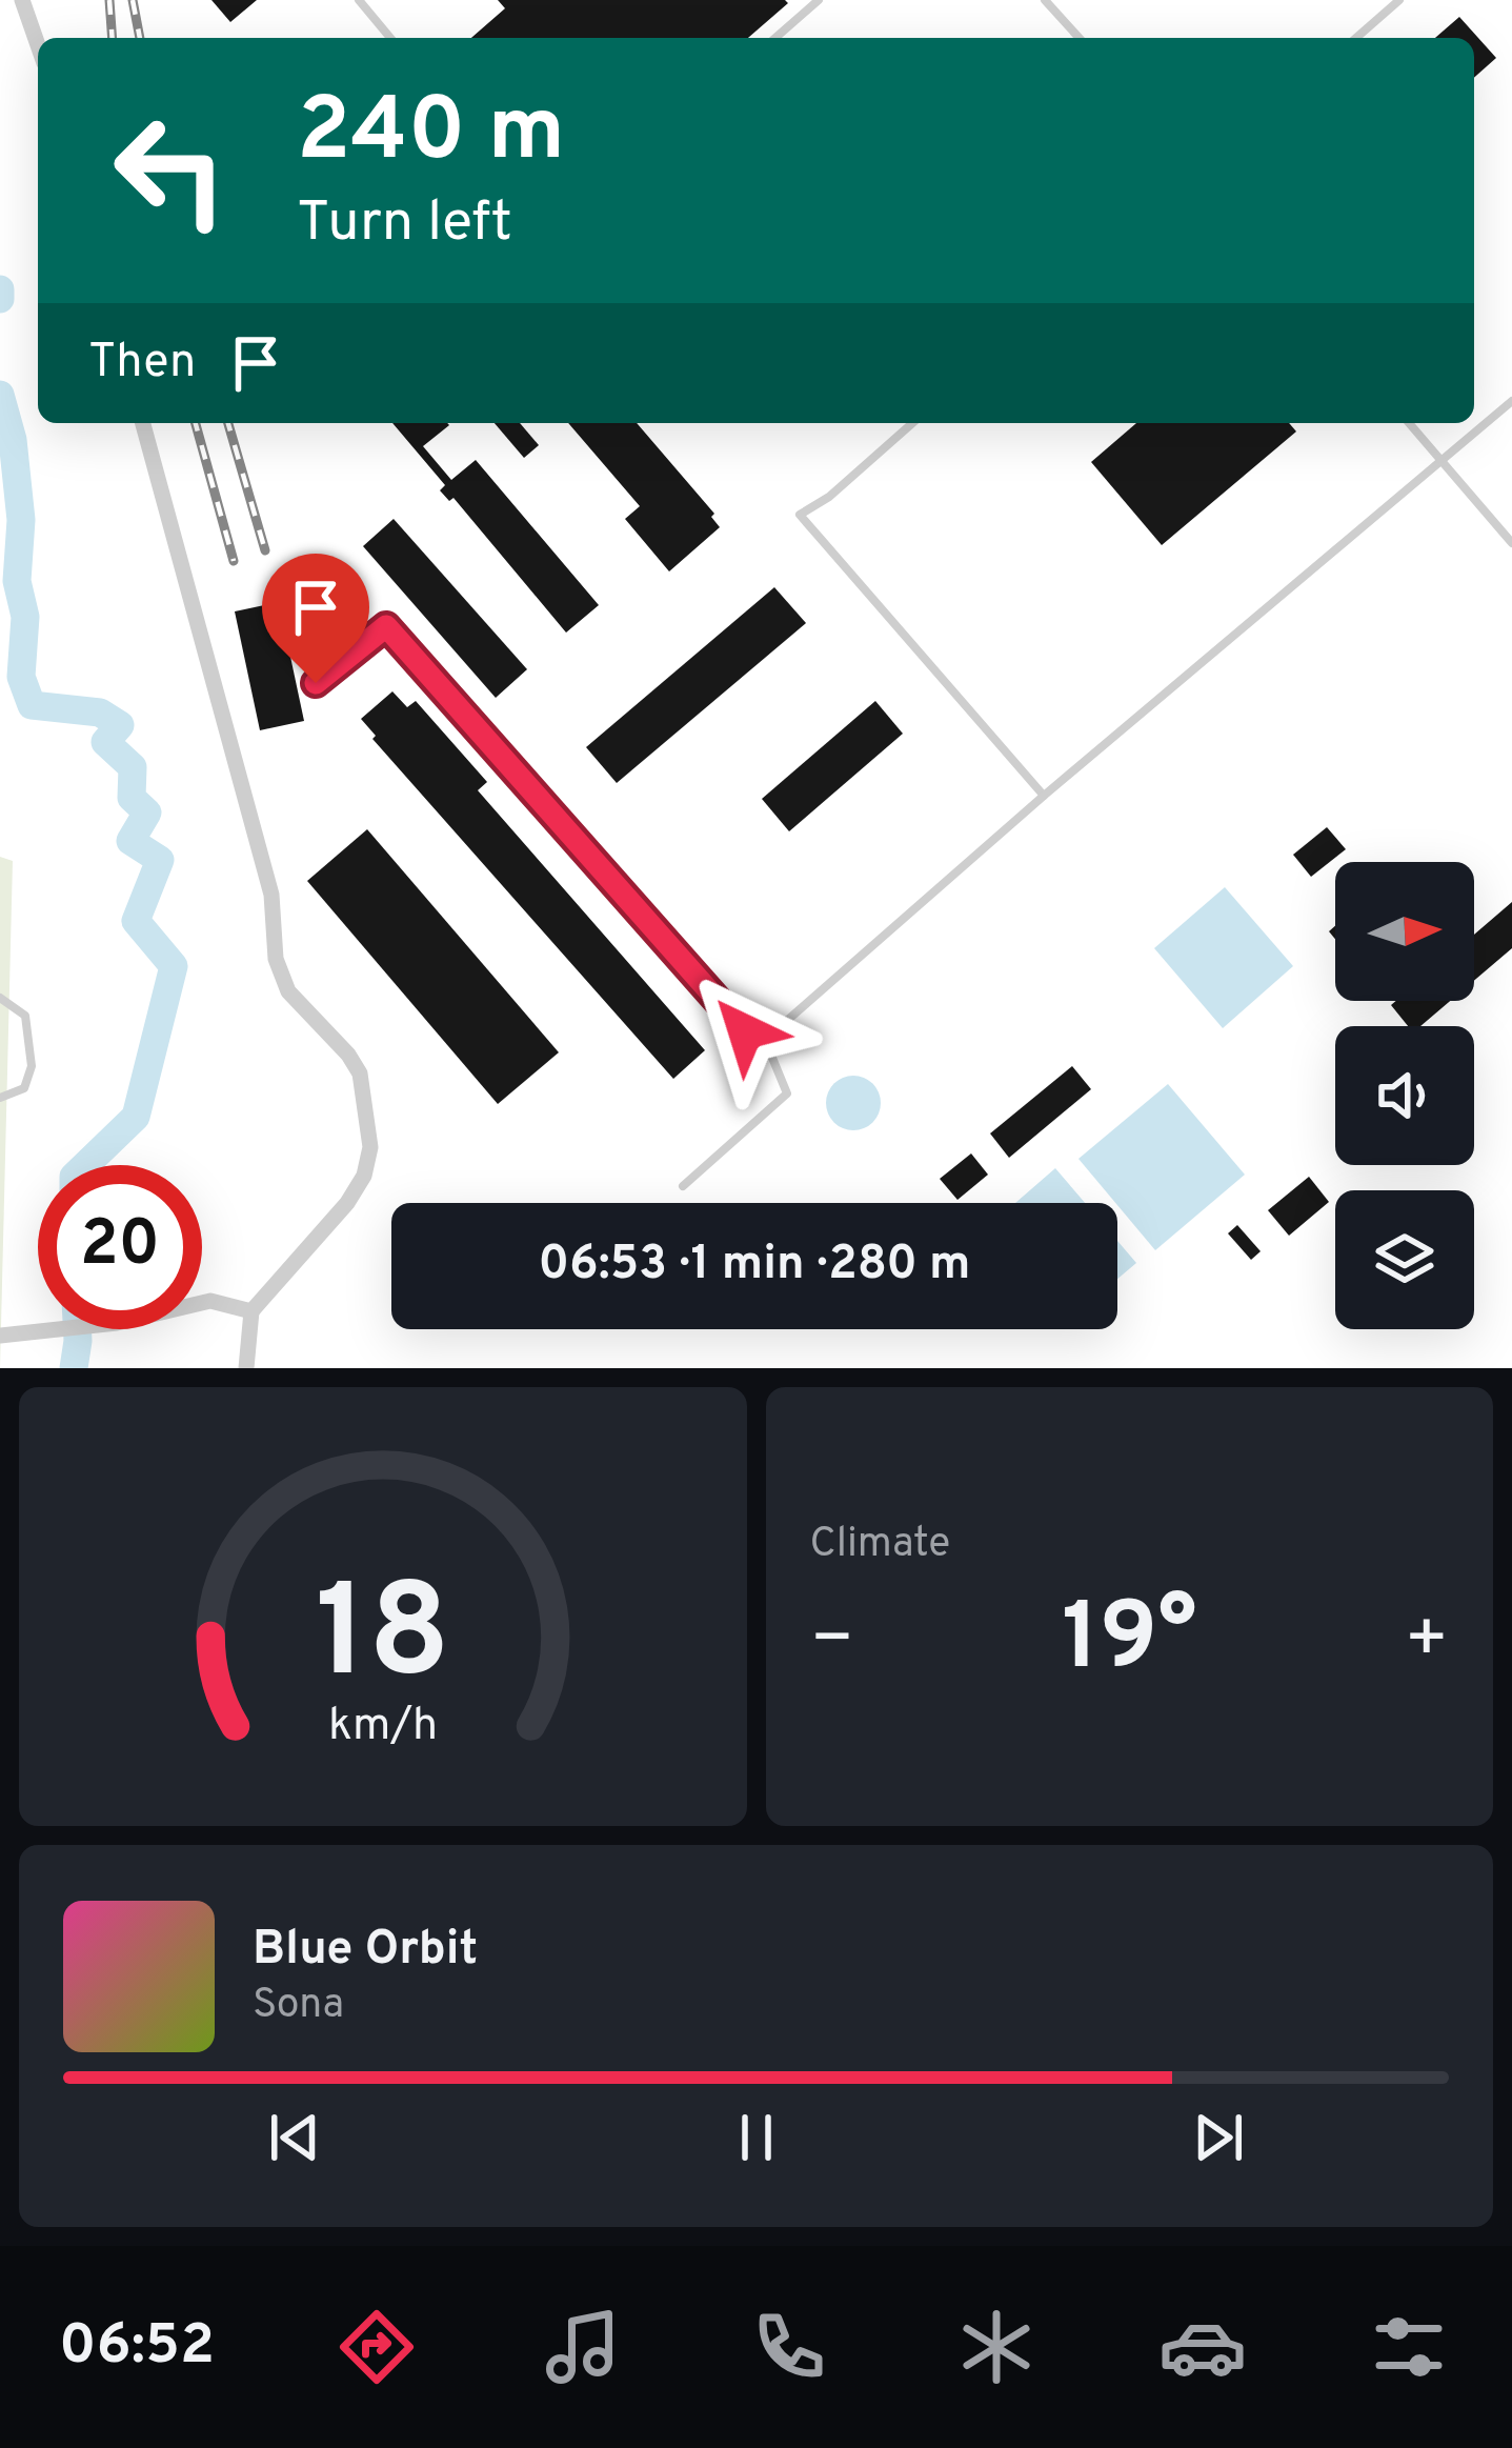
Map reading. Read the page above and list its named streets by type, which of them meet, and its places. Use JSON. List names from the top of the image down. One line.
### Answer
{"north":"right","page":{"turn":["240 m","Turn left"],"then":"Then","limit":"20","trip":"06:53 · 1 min · 280 m","tile":"Climate","heat":["−","19°","+"],"song":["Blue Orbit","Sona"],"tabs":"06:52","gauge":["18","km/h"]}}
